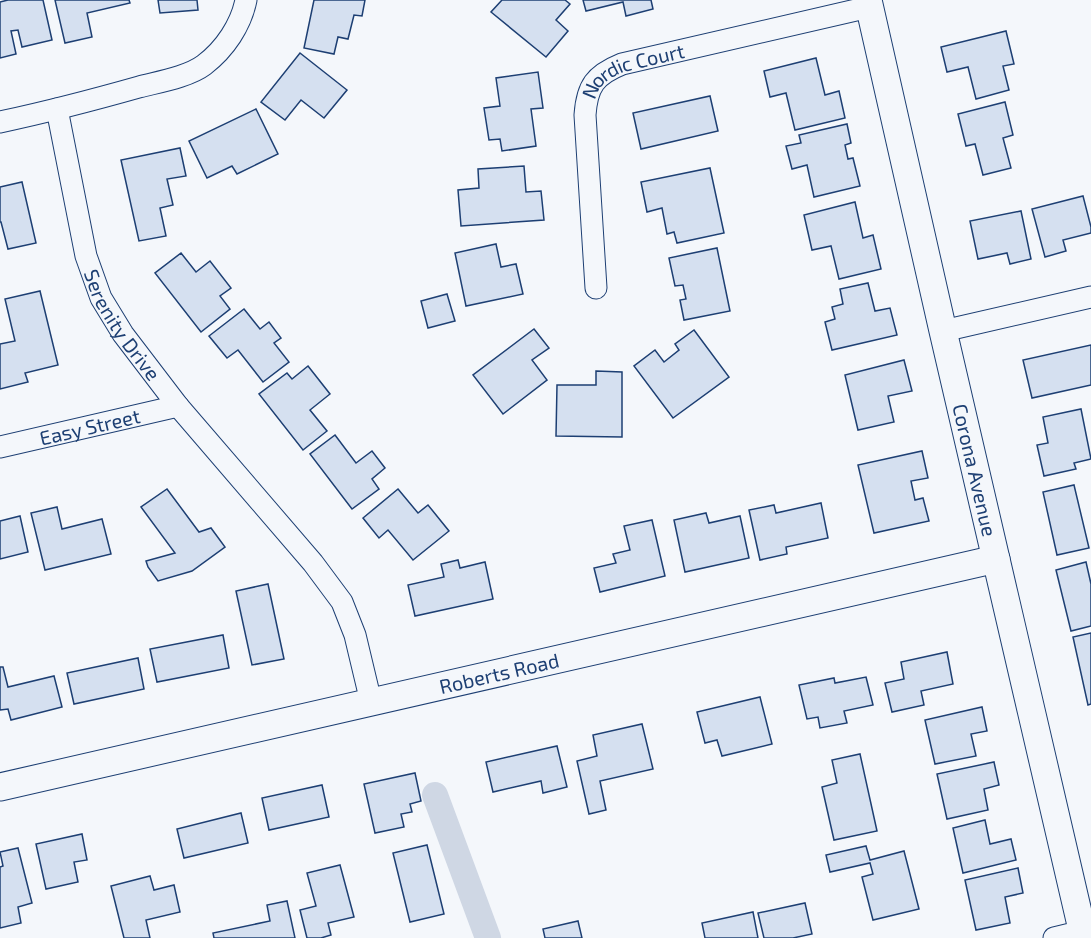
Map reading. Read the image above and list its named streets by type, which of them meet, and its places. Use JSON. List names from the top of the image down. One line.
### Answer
{"streets":{"street":["Nordic Court","Serenity Drive","Easy Street","Corona Avenue","Roberts Road"]},"crossings":[["Nordic Court","Corona Avenue"],["Serenity Drive","Easy Street"],["Serenity Drive","Roberts Road"],["Corona Avenue","Roberts Road"]]}
